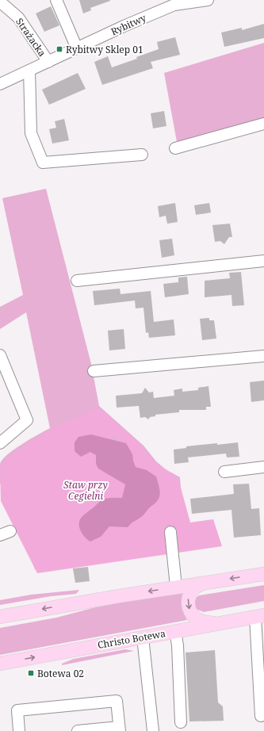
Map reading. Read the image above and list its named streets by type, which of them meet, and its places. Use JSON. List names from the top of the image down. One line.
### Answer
{"streets":{"main road":["Christo Botewa"],"street":["Rybitwy","Strażacka"]},"crossings":[["Rybitwy","Strażacka"]],"parks":["Staw przy Cegielni"],"places":{"transit":["Rybitwy Sklep 01","Botewa 02"]}}
